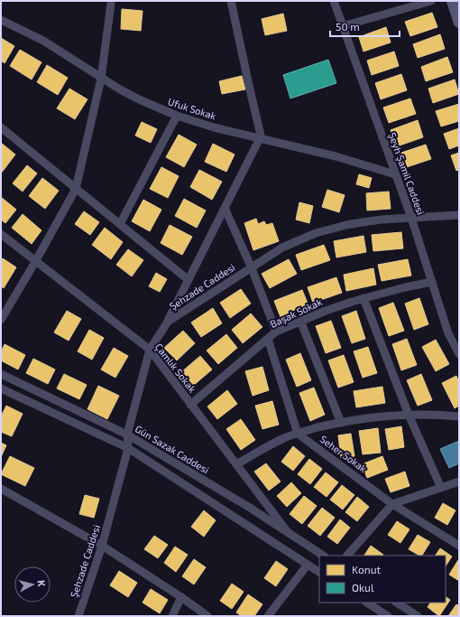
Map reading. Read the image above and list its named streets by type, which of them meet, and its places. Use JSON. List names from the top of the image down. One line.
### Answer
{"streets":{"street":["Ufuk Sokak","Şeyh Şamil Caddesi","Şehzade Caddesi","Başak Sokak","Çamlık Sokak","Gün Sazak Caddesi","Seher Sokak"]},"crossings":[["Ufuk Sokak","Şeyh Şamil Caddesi"],["Şeyh Şamil Caddesi","Şehzade Caddesi"],["Şeyh Şamil Caddesi","Başak Sokak"],["Şehzade Caddesi","Çamlık Sokak"],["Şehzade Caddesi","Gün Sazak Caddesi"],["Başak Sokak","Çamlık Sokak"],["Çamlık Sokak","Gün Sazak Caddesi"]],"legend":["Konut","Okul"],"scale_bar":"50 m","north":"right"}
